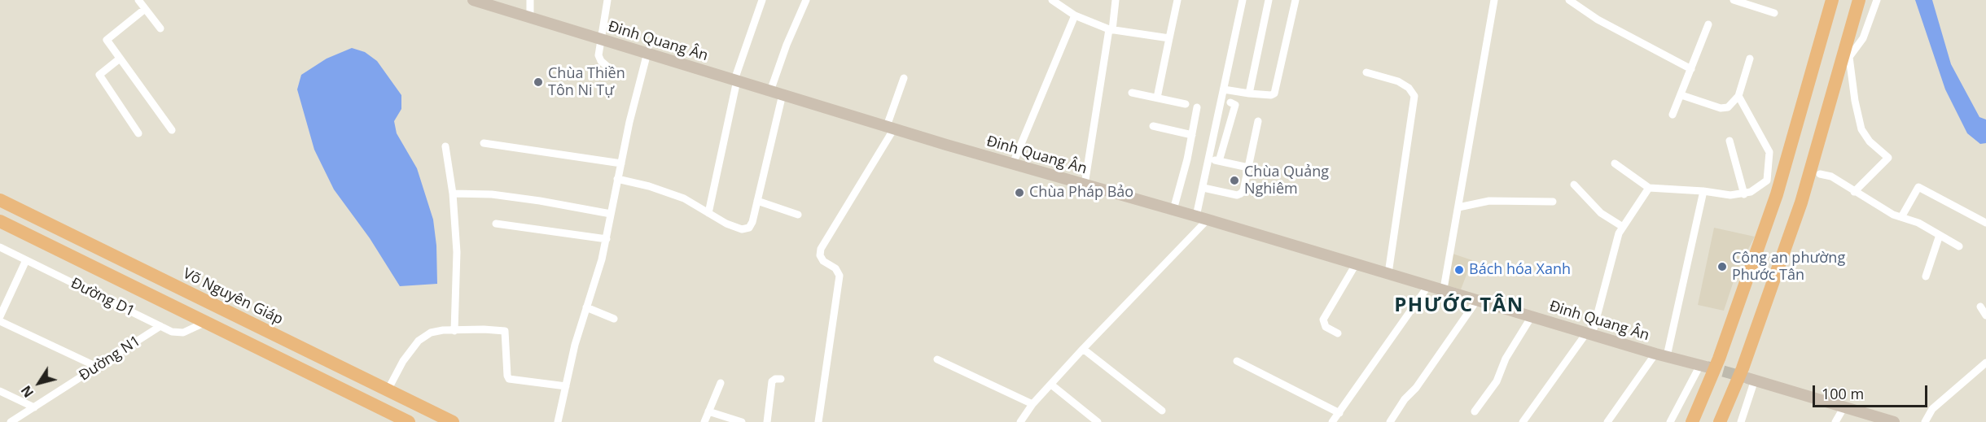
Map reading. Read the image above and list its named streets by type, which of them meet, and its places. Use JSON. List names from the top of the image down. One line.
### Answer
{"streets":{"highway":["Võ Nguyên Giáp"],"street":["Đinh Quang Ân","Đường D1","Đường N1"]},"crossings":[["Đường D1","Đường N1"]],"districts":["PHƯỚC TÂN"],"places":["Chùa Thiền Tôn Ni Tự","Chùa Quảng Nghiêm","Chùa Pháp Bảo","Công an phường Phước Tân","Bách hóa Xanh"],"scale_bar":"100 m","north":"bottom left"}
